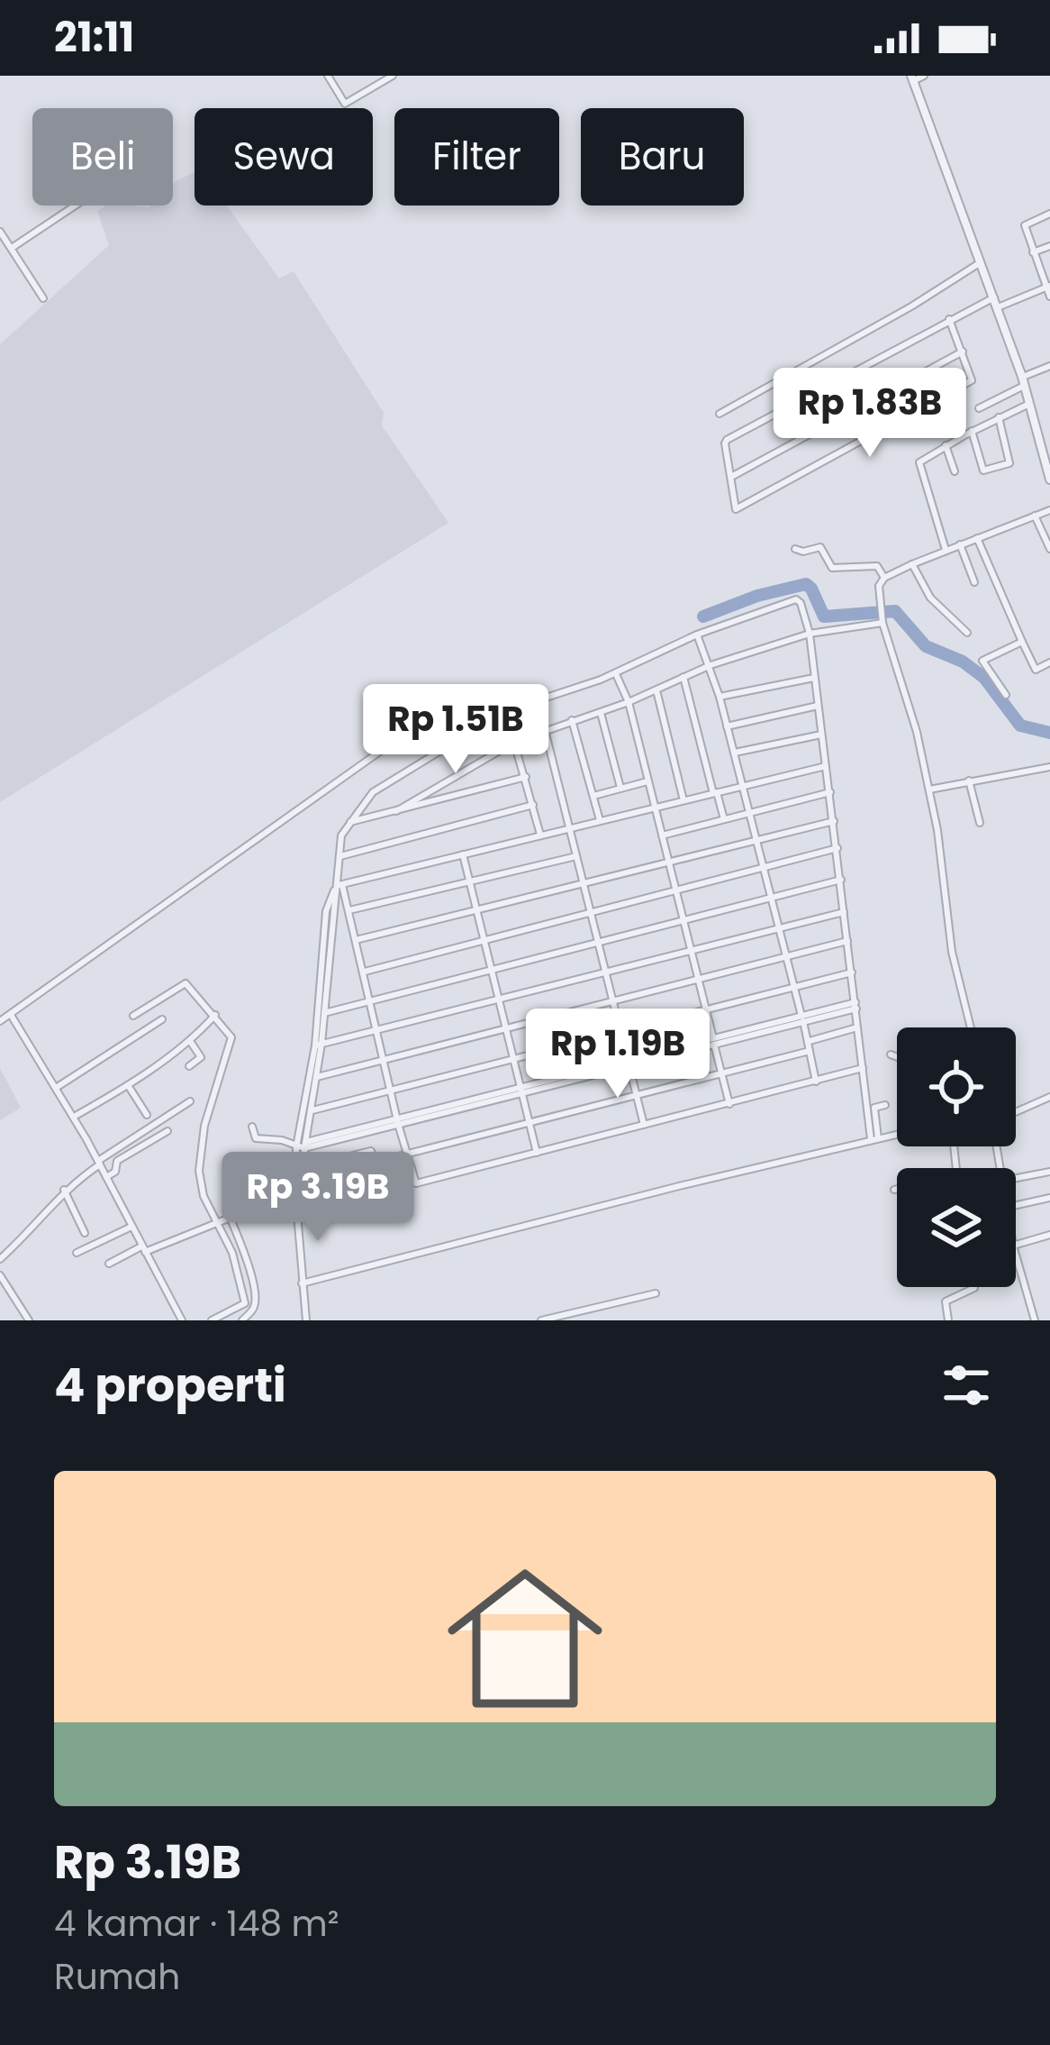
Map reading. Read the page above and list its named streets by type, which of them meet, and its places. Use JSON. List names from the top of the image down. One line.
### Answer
{"page":{"status":"21:11","chip":["Beli","Sewa","Filter","Baru"],"price":["Rp 1.83B","Rp 1.51B","Rp 1.19B","Rp 3.19B"],"heading":"4 properti","list":[{"name":"Rp 3.19B","note":"4 kamar · 148 m² · Rumah"}]}}
